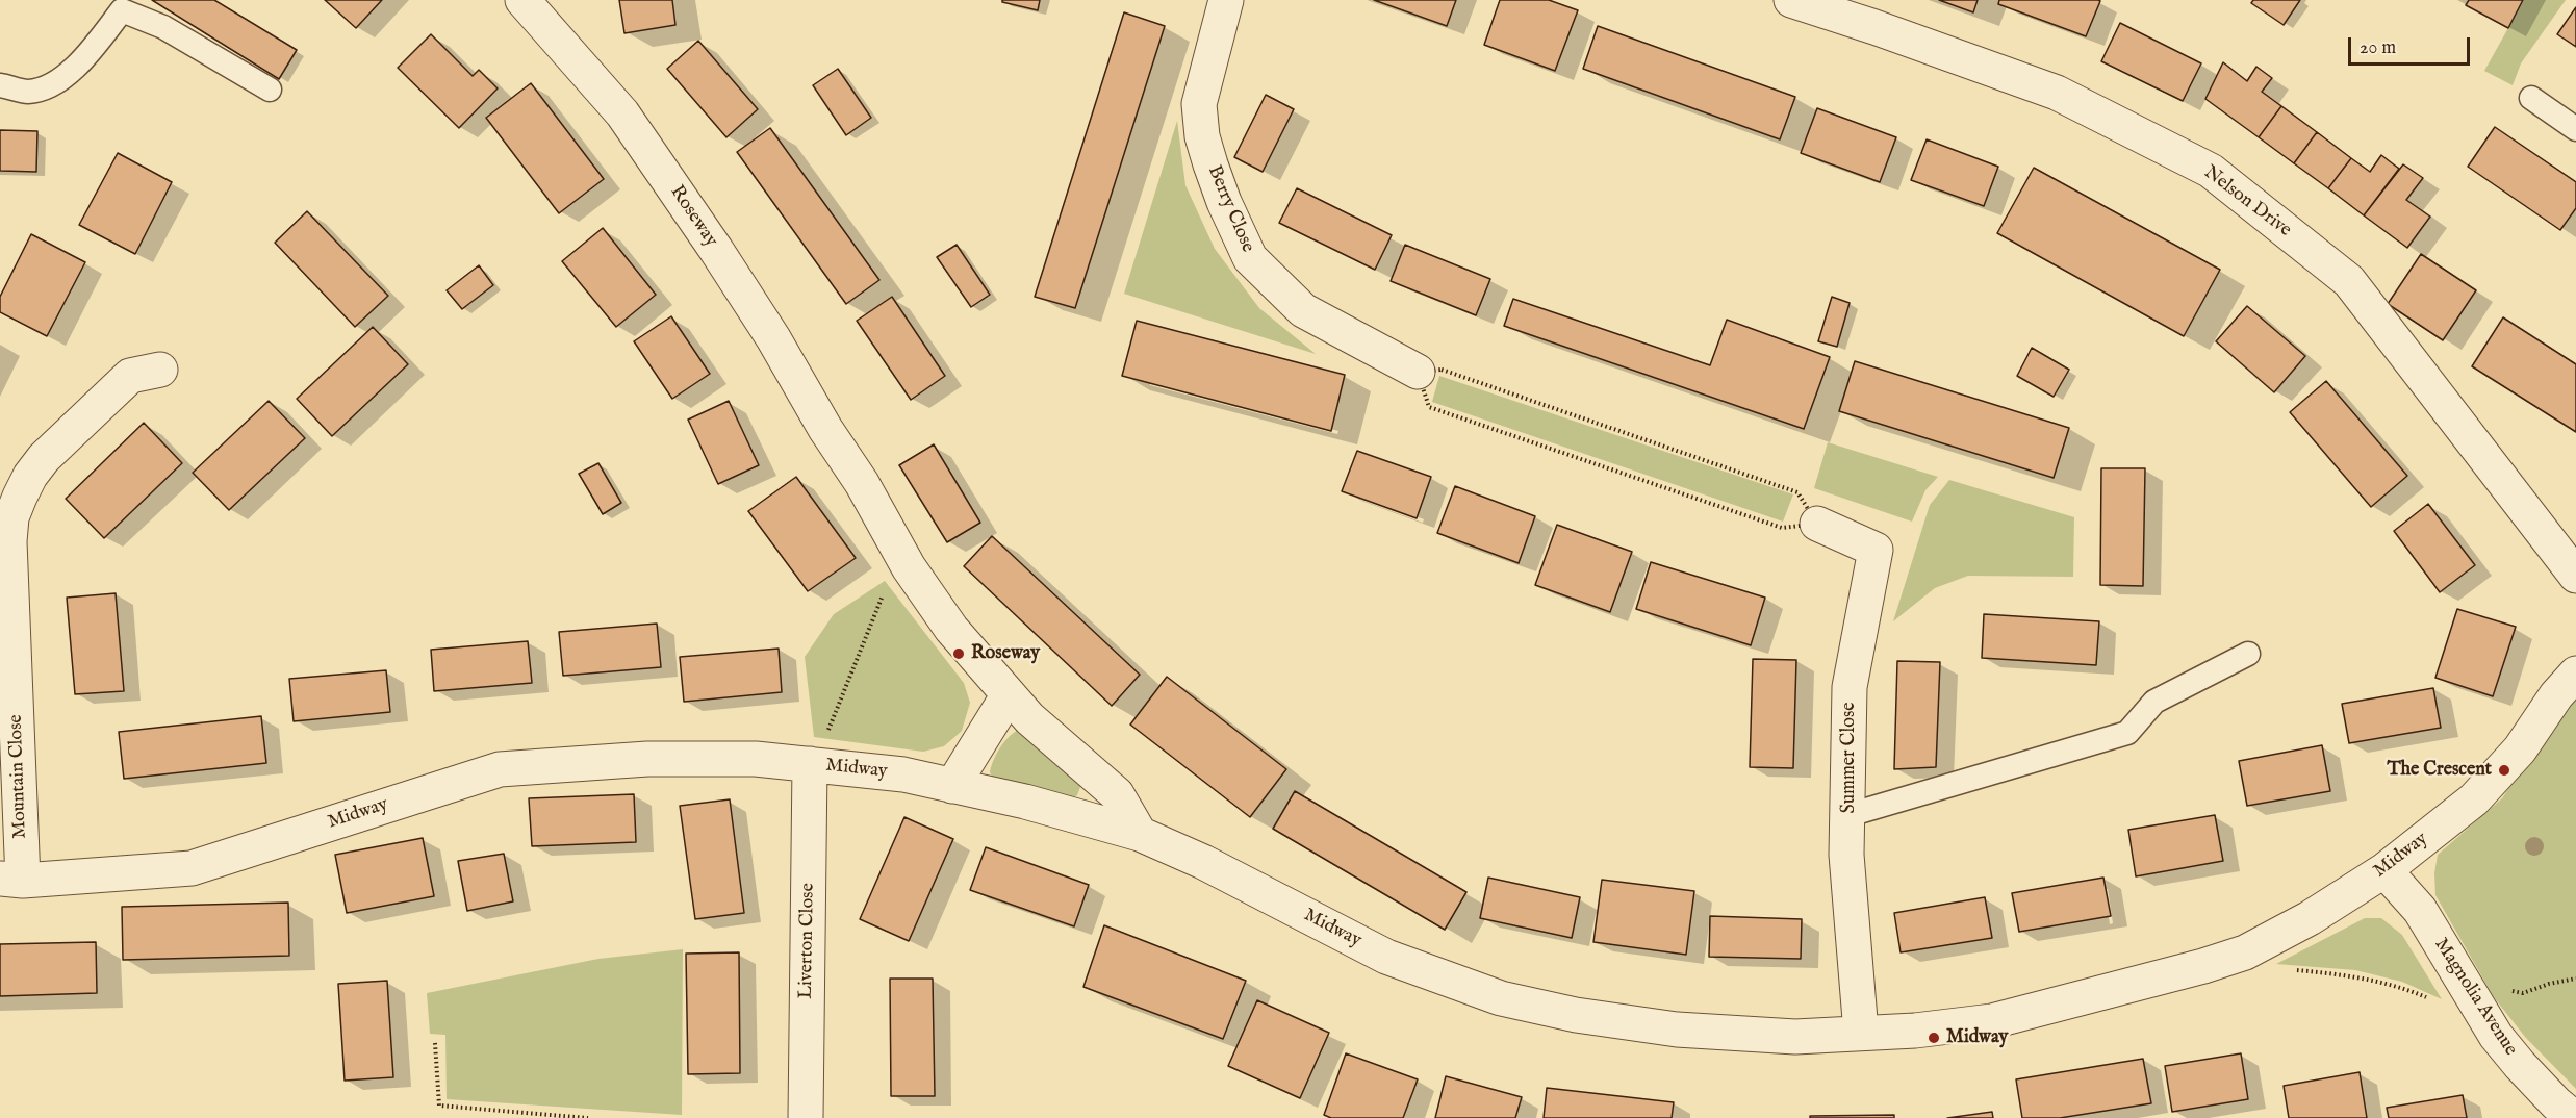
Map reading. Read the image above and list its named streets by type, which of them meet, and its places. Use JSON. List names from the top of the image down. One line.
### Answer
{"streets":{"street":["Nelson Drive","Berry Close","Roseway","Summer Close","Midway","Mountain Close","Liverton Close","Magnolia Avenue"]},"crossings":[["Roseway","Midway"],["Summer Close","Midway"],["Midway","Mountain Close"],["Midway","Liverton Close"],["Midway","Magnolia Avenue"]],"places":["Roseway","The Crescent","Midway"],"scale_bar":"20 m"}
